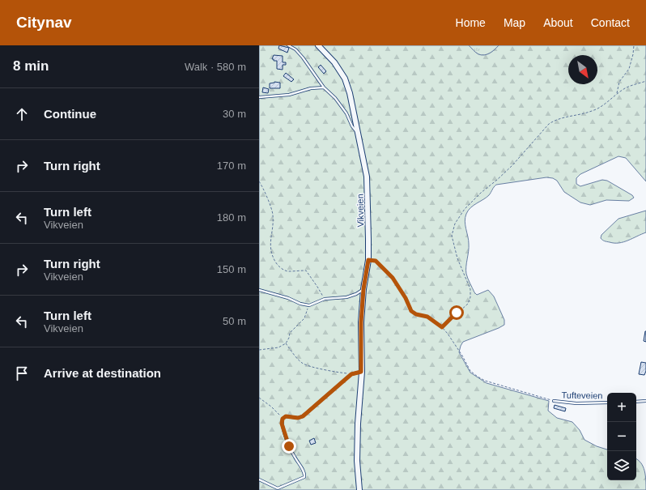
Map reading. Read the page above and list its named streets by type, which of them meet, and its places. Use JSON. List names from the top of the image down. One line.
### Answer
{"streets":{"street":["Vikveien"],"lane":["Tufteveien"]},"north":"bottom right","page":{"header":"Citynav","nav":["Home","Map","About","Contact"],"heading":["8 min","Walk · 580 m"],"list":[["Continue","30 m"],["Turn right","170 m"],["Turn left","Vikveien","180 m"],["Turn right","Vikveien","150 m"],["Turn left","Vikveien","50 m"],"Arrive at destination"],"map_buttons":["+","−"]}}
